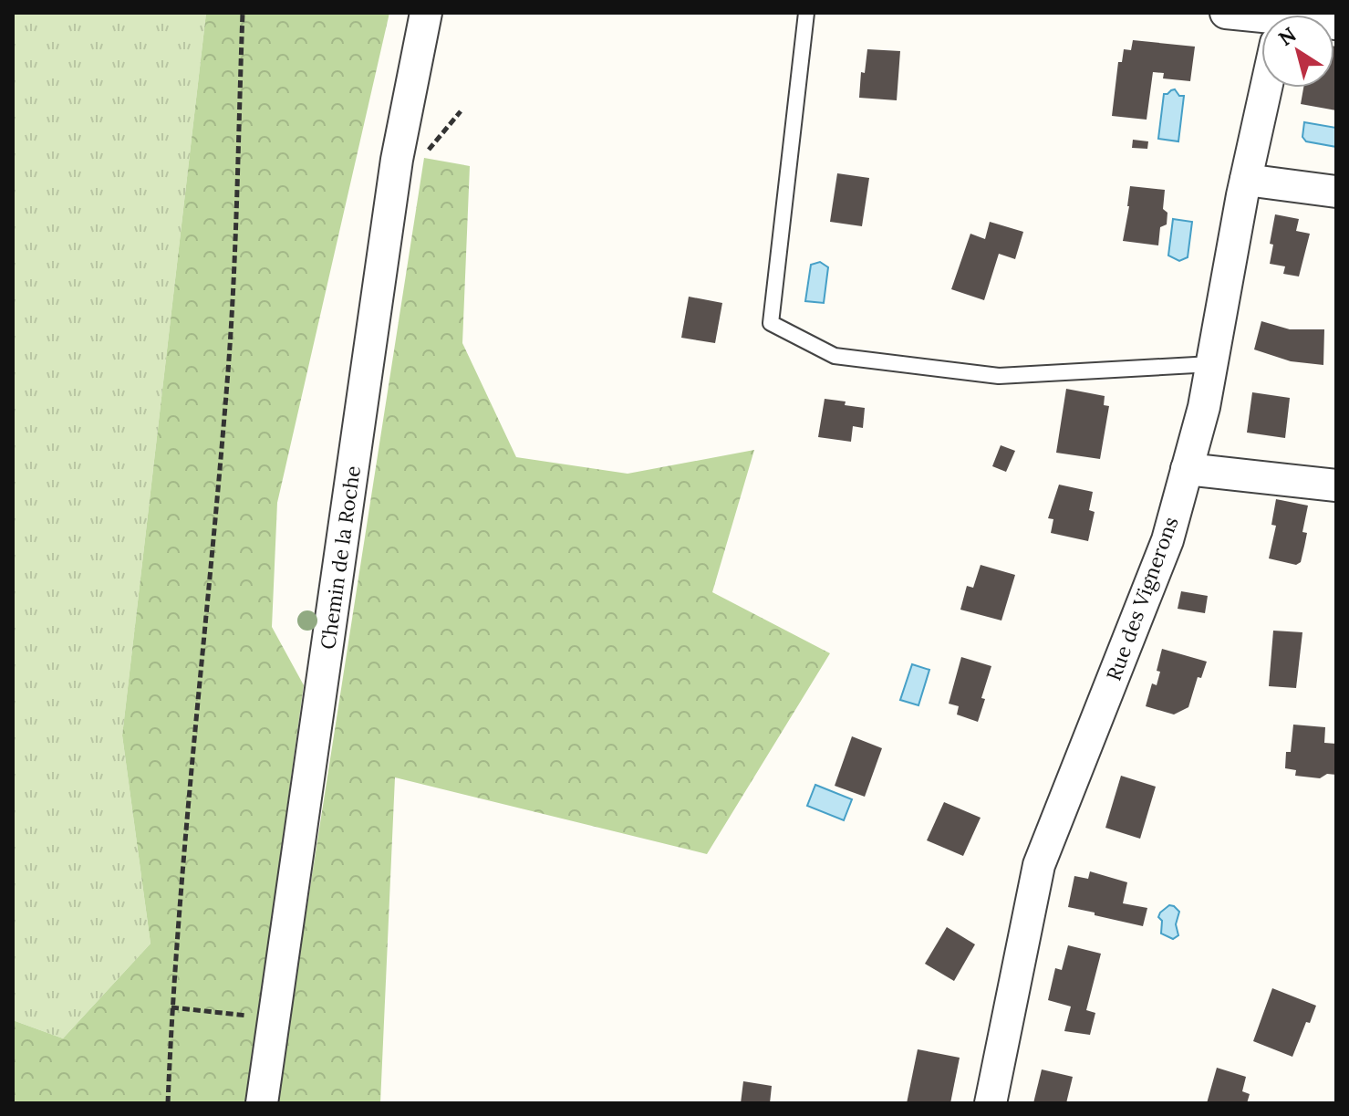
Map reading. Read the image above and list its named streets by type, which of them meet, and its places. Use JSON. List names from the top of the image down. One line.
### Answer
{"streets":{"street":["Chemin de la Roche","Rue des Vignerons"]},"north":"top left"}
